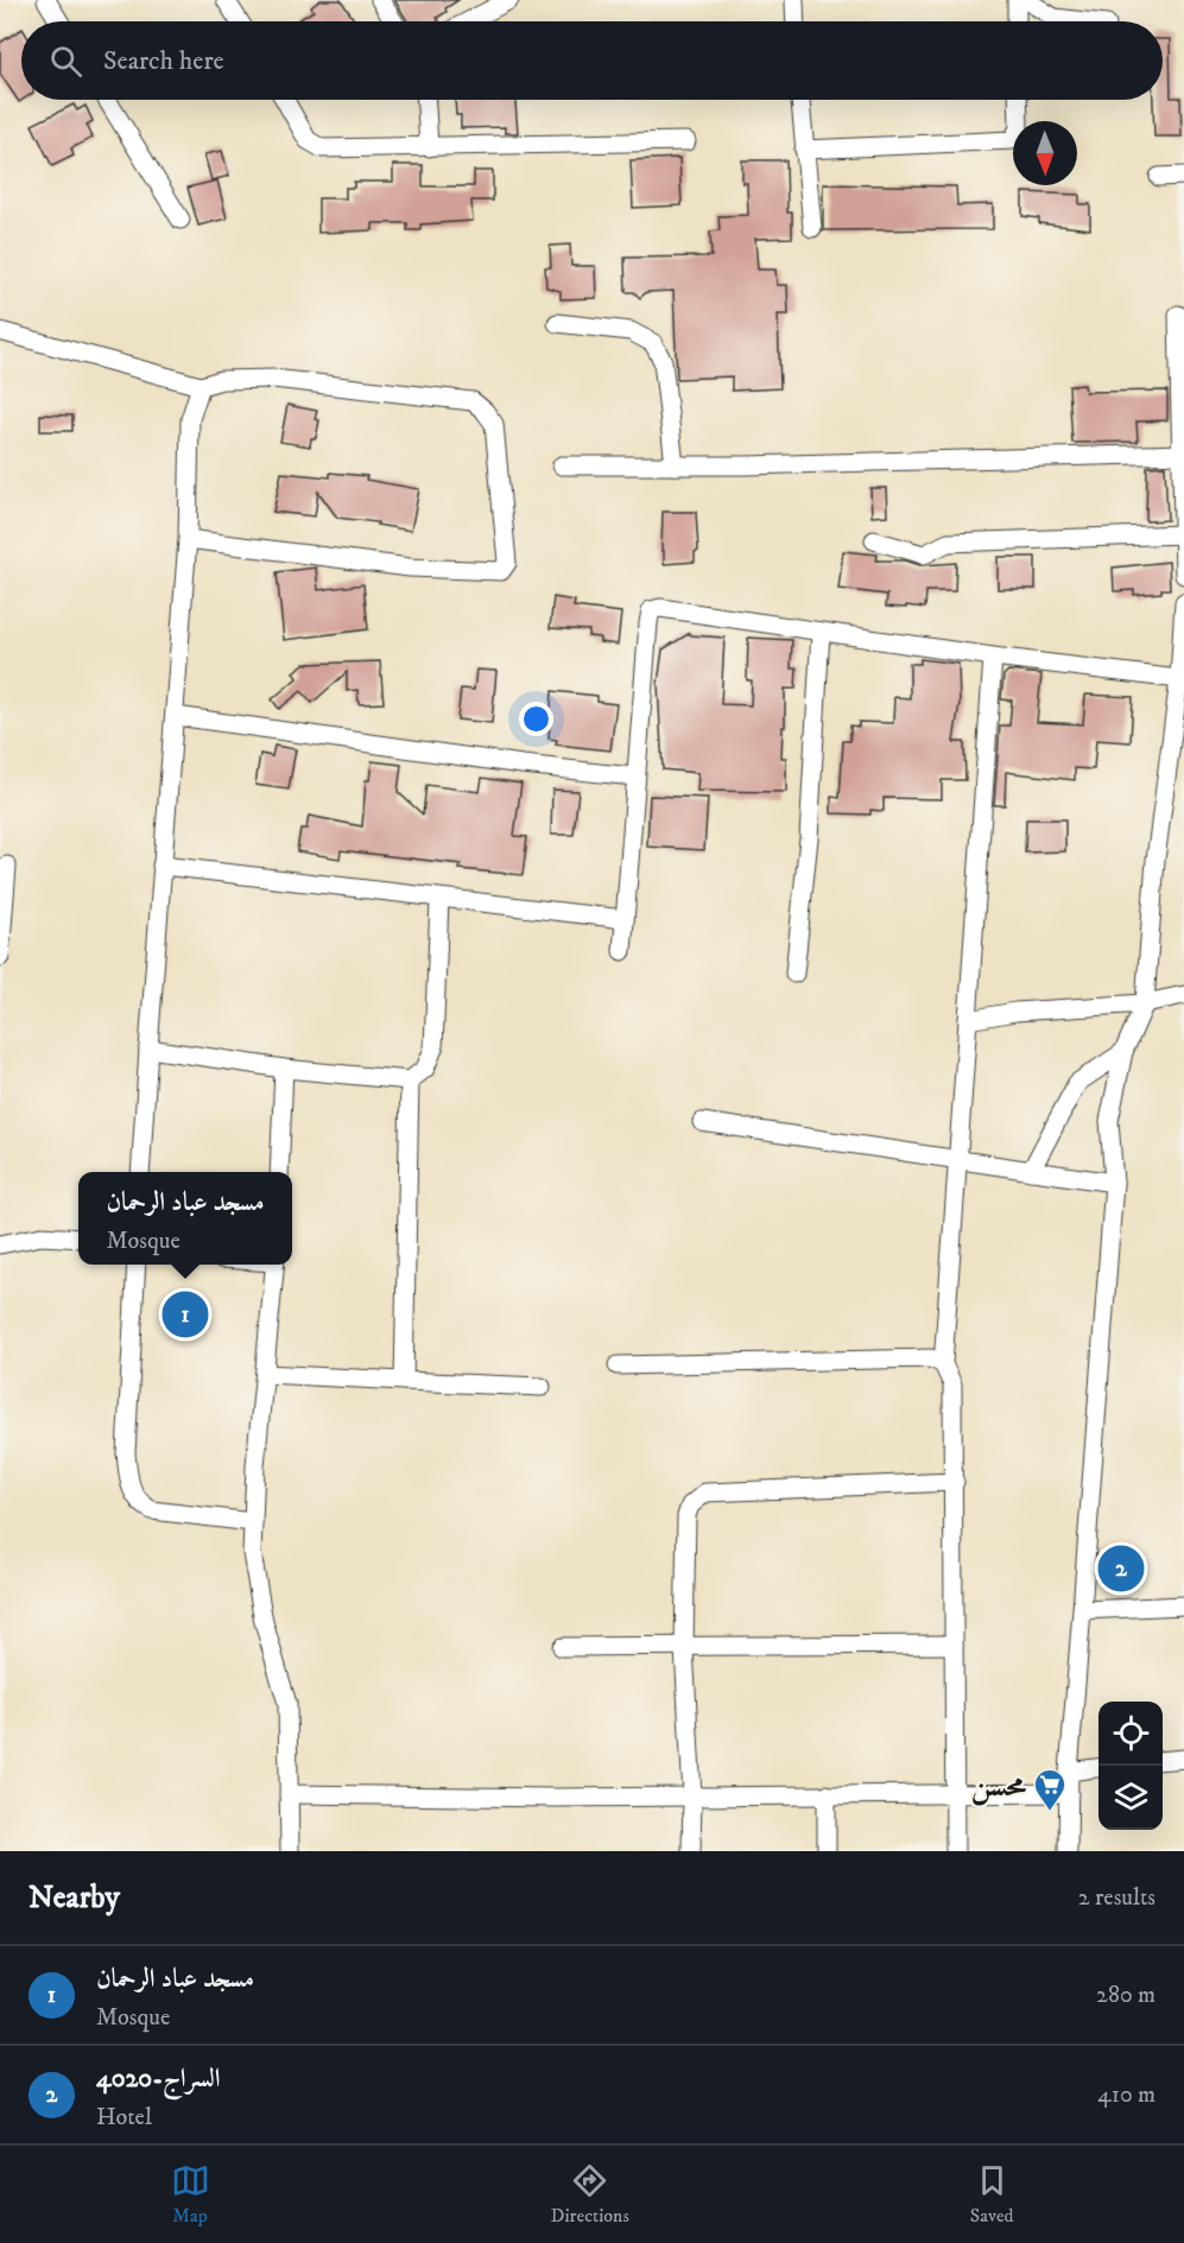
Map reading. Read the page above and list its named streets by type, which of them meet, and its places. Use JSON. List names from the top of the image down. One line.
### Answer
{"places":{"supermarket":["محسن"]},"north":"bottom","page":{"search":"Search here","popup":["مسجد عباد الرحمان","Mosque"],"pins":["1","2"],"heading":["Nearby","2 results"],"list":[{"mark":"1","name":"مسجد عباد الرحمان","note":"Mosque","value":"280 m"},{"mark":"2","name":"السراج-4020","note":"Hotel","value":"410 m"}],"nav":["Map","Directions","Saved"]}}
